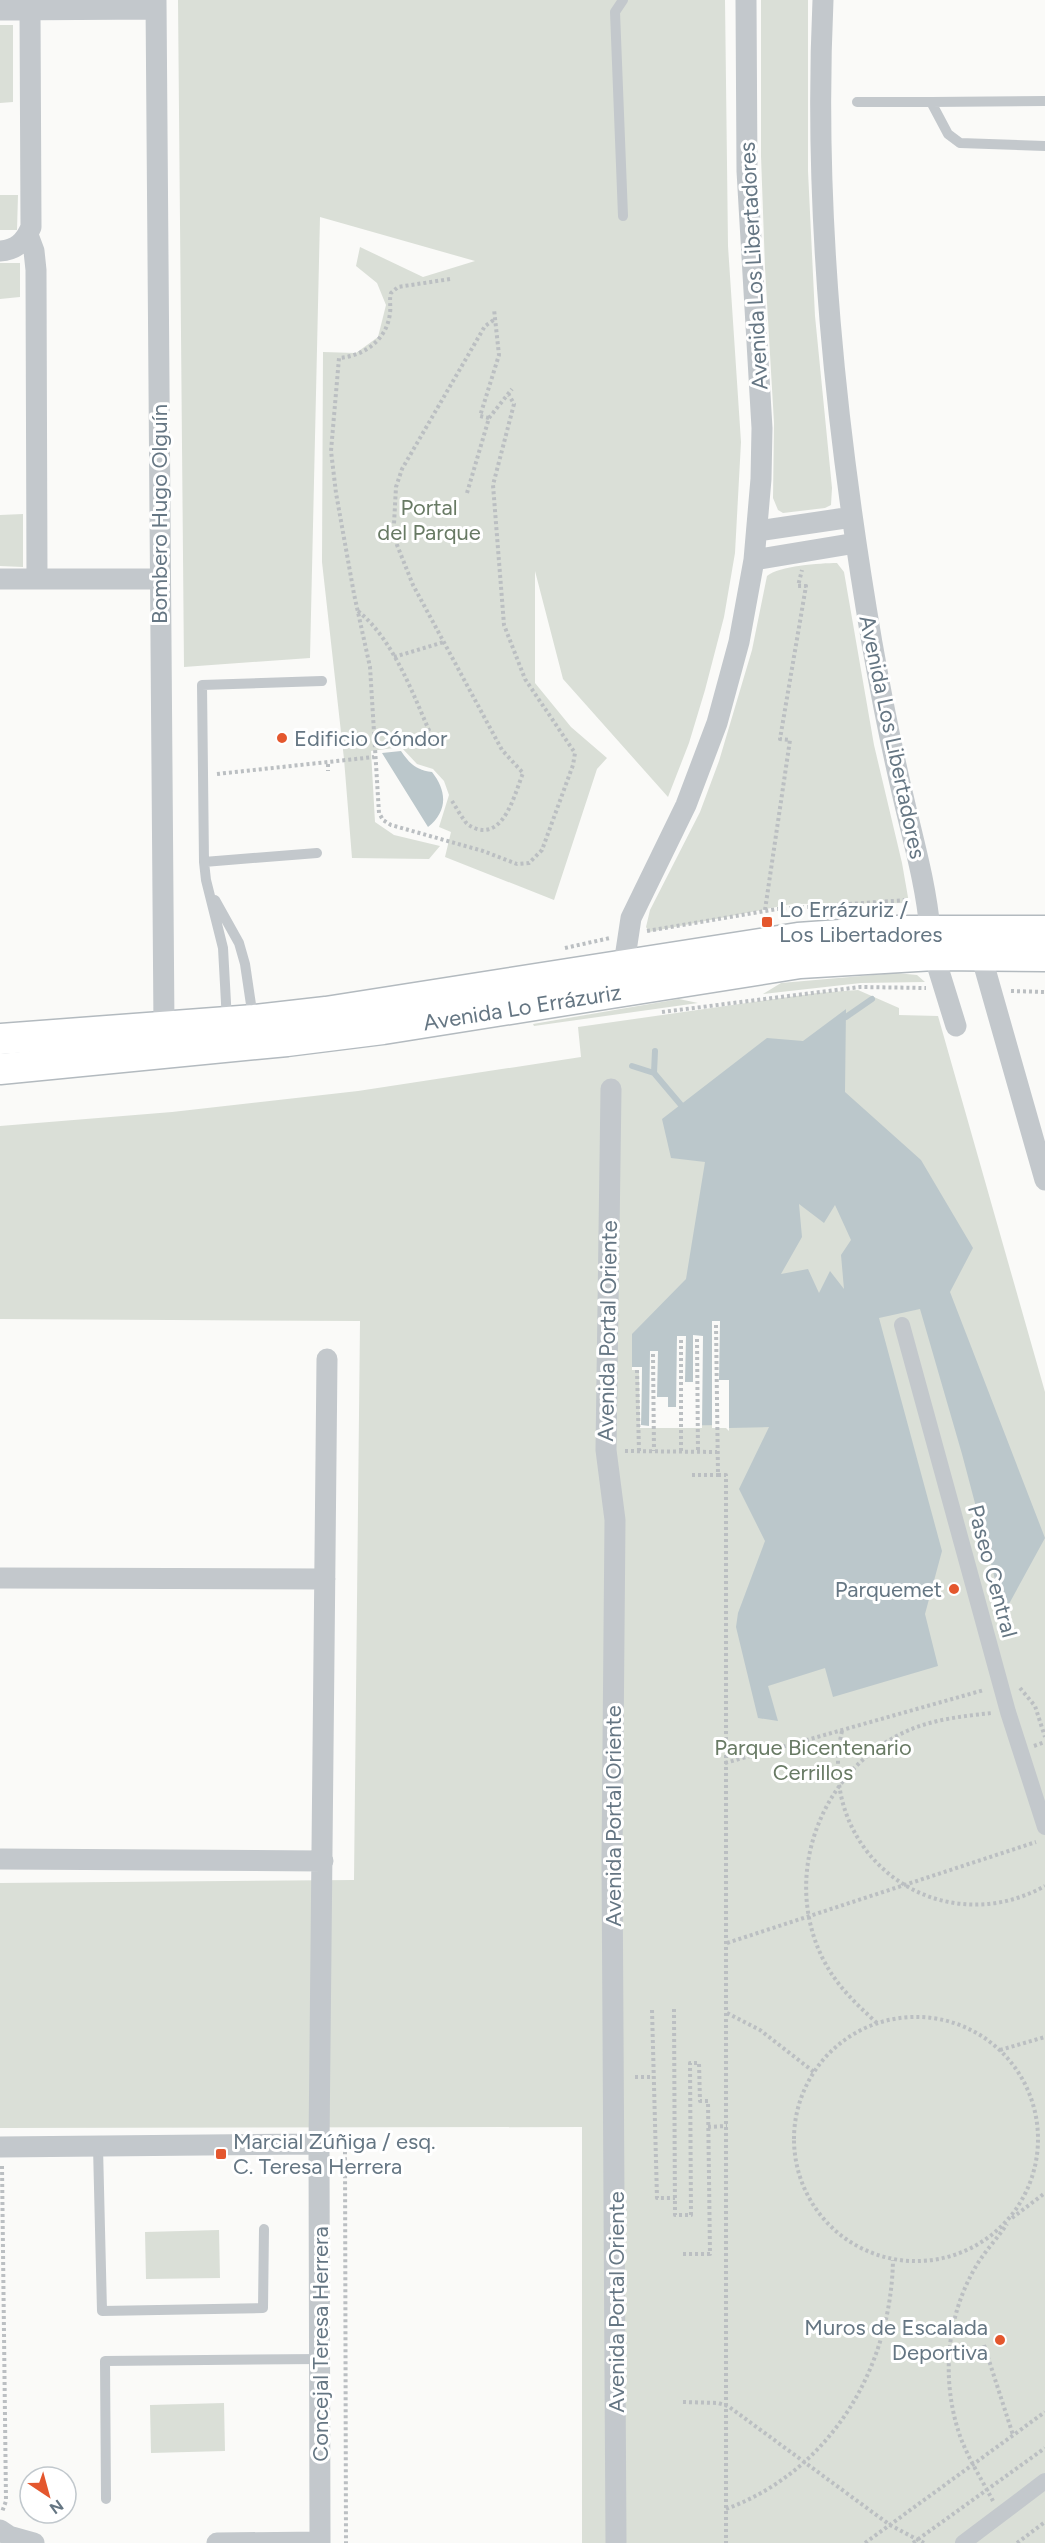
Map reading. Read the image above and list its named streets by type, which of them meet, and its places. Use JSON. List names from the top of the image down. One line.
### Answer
{"streets":{"main road":["Avenida Lo Errázuriz"],"street":["Avenida Los Libertadores","Bombero Hugo Olguín","Avenida Portal Oriente","Paseo Central","Concejal Teresa Herrera"]},"crossings":[["Avenida Los Libertadores","Avenida Lo Errázuriz"],["Bombero Hugo Olguín","Avenida Lo Errázuriz"]],"parks":["Portal del Parque","Parque Bicentenario Cerrillos"],"places":{"other":["Edificio Cóndor","Parquemet","Muros de Escalada Deportiva"],"transit":["Lo Errázuriz / Los Libertadores","Marcial Zúñiga / esq. C. Teresa Herrera"]},"north":"bottom right"}
